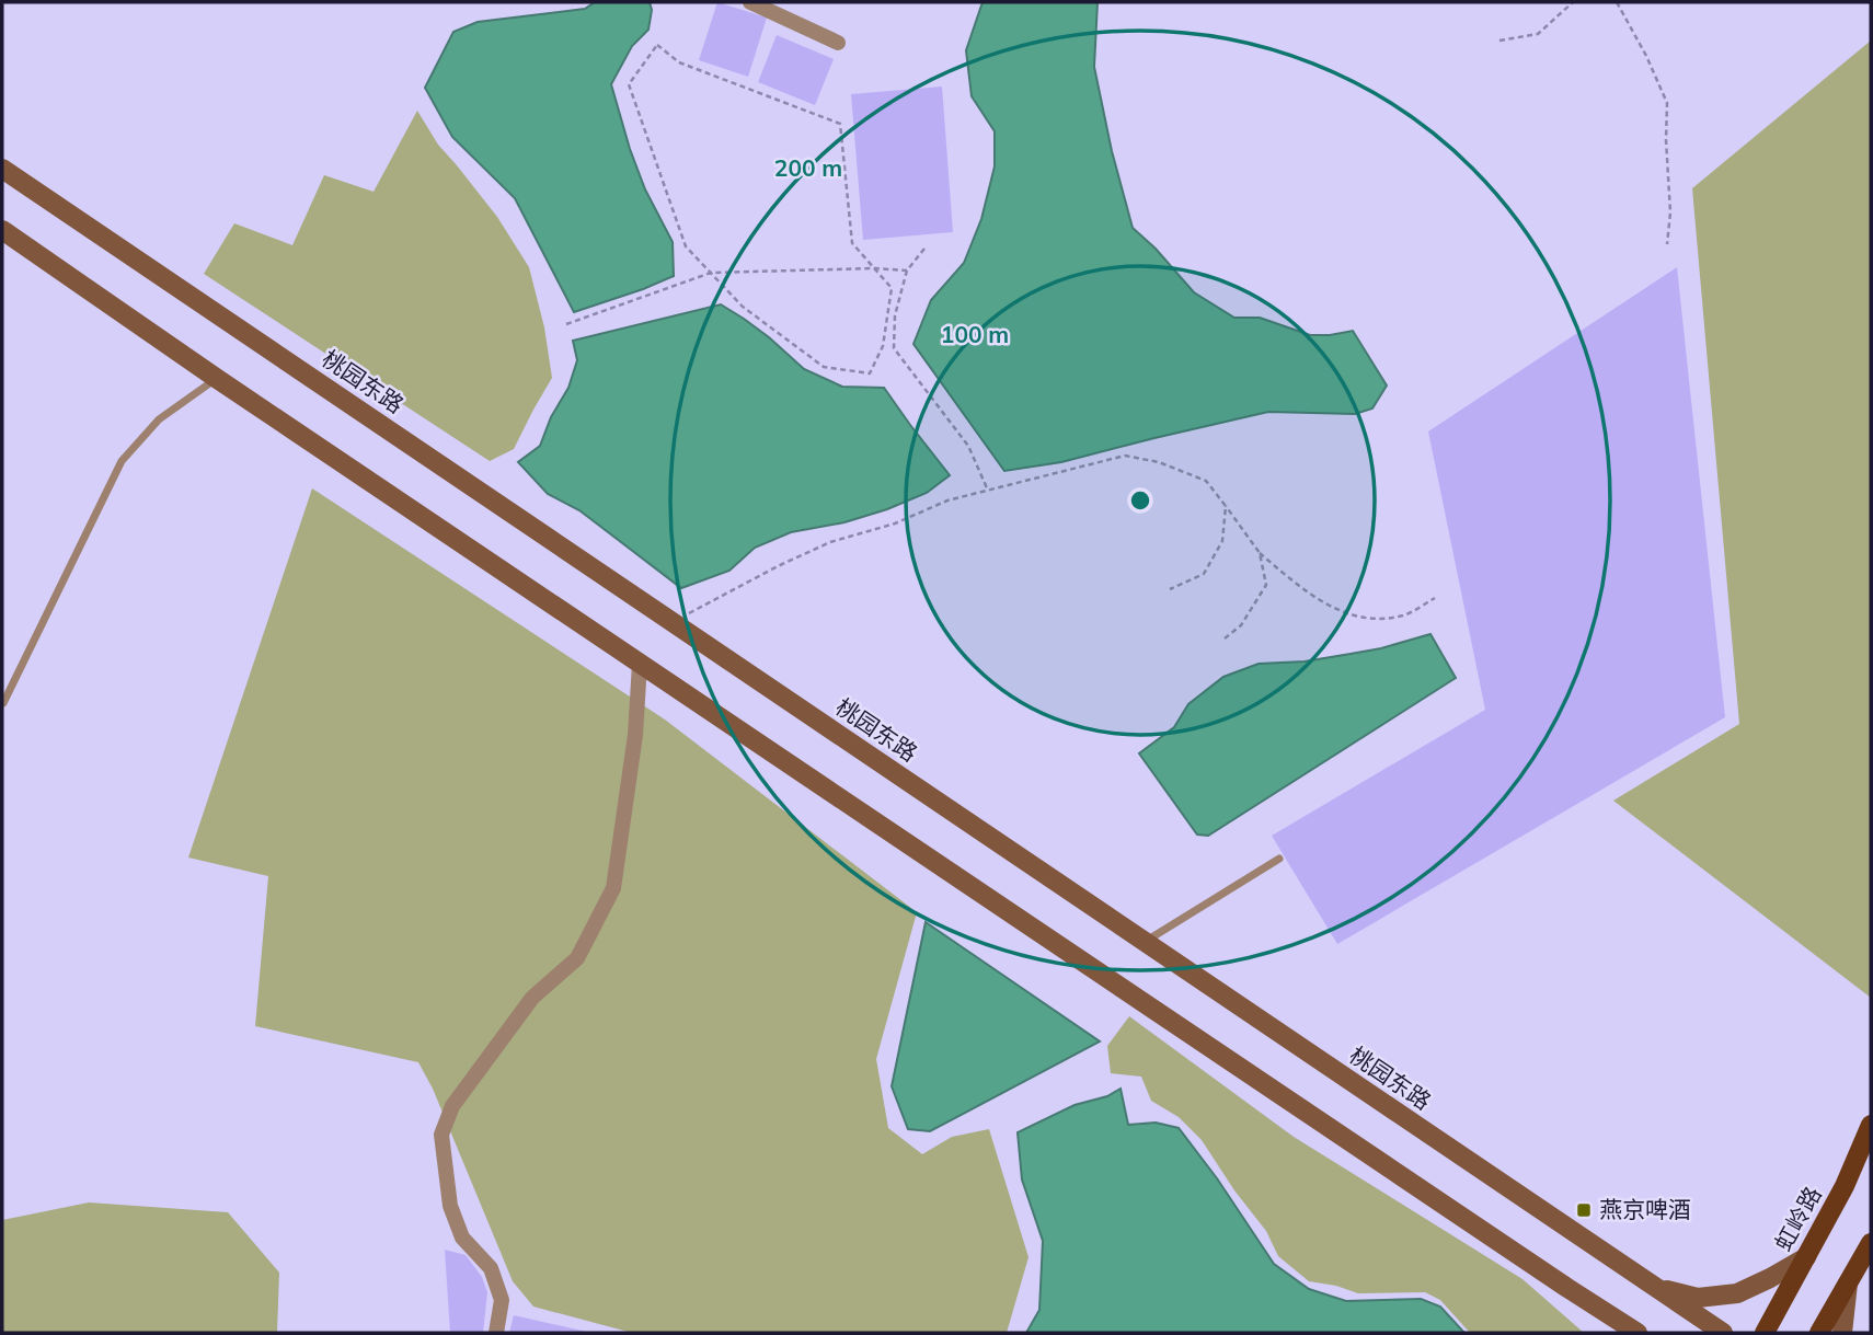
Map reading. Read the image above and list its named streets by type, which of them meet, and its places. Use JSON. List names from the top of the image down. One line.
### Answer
{"streets":{"main road":["桃园东路","虹岭路"]},"places":{"transit":["燕京啤酒"]},"rings":["200 m","100 m"]}
